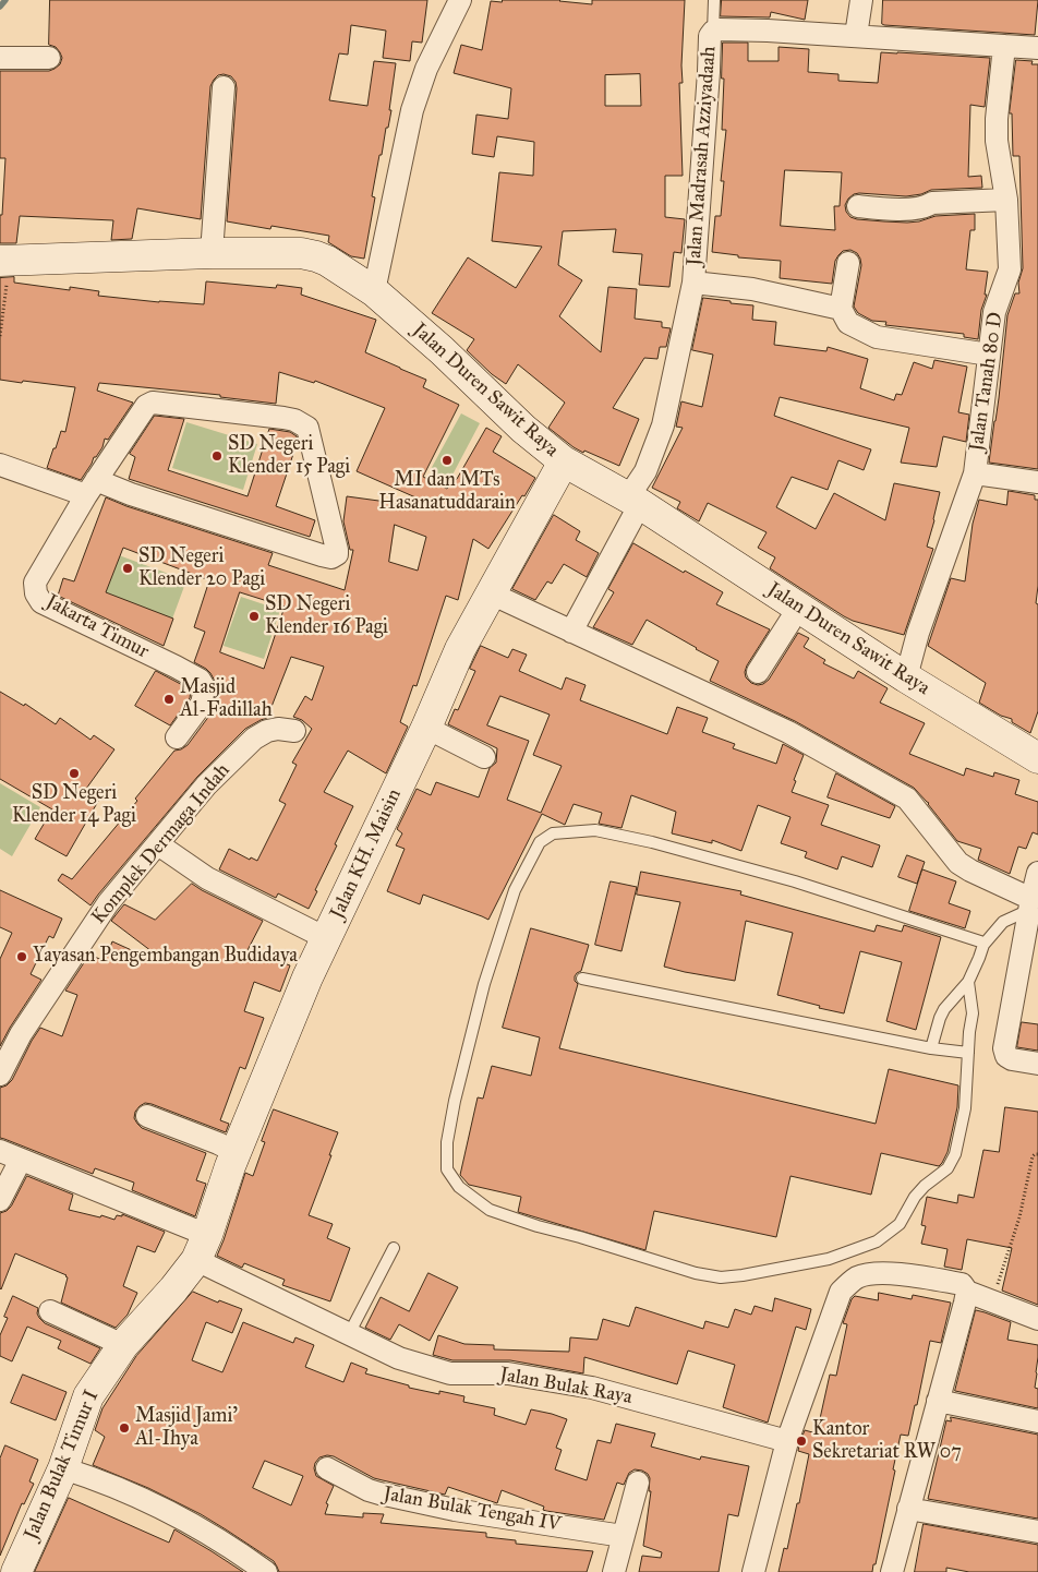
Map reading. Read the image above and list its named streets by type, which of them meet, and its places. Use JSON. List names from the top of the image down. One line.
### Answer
{"streets":{"street":["Jalan Madrasah Azziyadaah","Jalan Tanah 80 D","Jalan Duren Sawit Raya","Jakarta Timur","Komplek Dermaga Indah","Jalan KH. Maisin","Jalan Bulak Raya","Jalan Bulak Timur I","Jalan Bulak Tengah IV"]},"crossings":[["Jalan Madrasah Azziyadaah","Jalan Tanah 80 D"],["Jalan Madrasah Azziyadaah","Jalan Duren Sawit Raya"],["Jalan Tanah 80 D","Jalan Duren Sawit Raya"],["Jalan Duren Sawit Raya","Jalan KH. Maisin"],["Jalan KH. Maisin","Jalan Bulak Raya"],["Jalan KH. Maisin","Jalan Bulak Timur I"],["Jalan Bulak Raya","Jalan Bulak Timur I"]],"places":["SD Negeri Klender 15 Pagi","MI dan MTs Hasanatuddarain","SD Negeri Klender 20 Pagi","SD Negeri Klender 16 Pagi","Masjid Al-Fadillah","SD Negeri Klender 14 Pagi","Yayasan Pengembangan Budidaya","Masjid Jami' Al-Ihya","Kantor Sekretariat RW 07"]}
